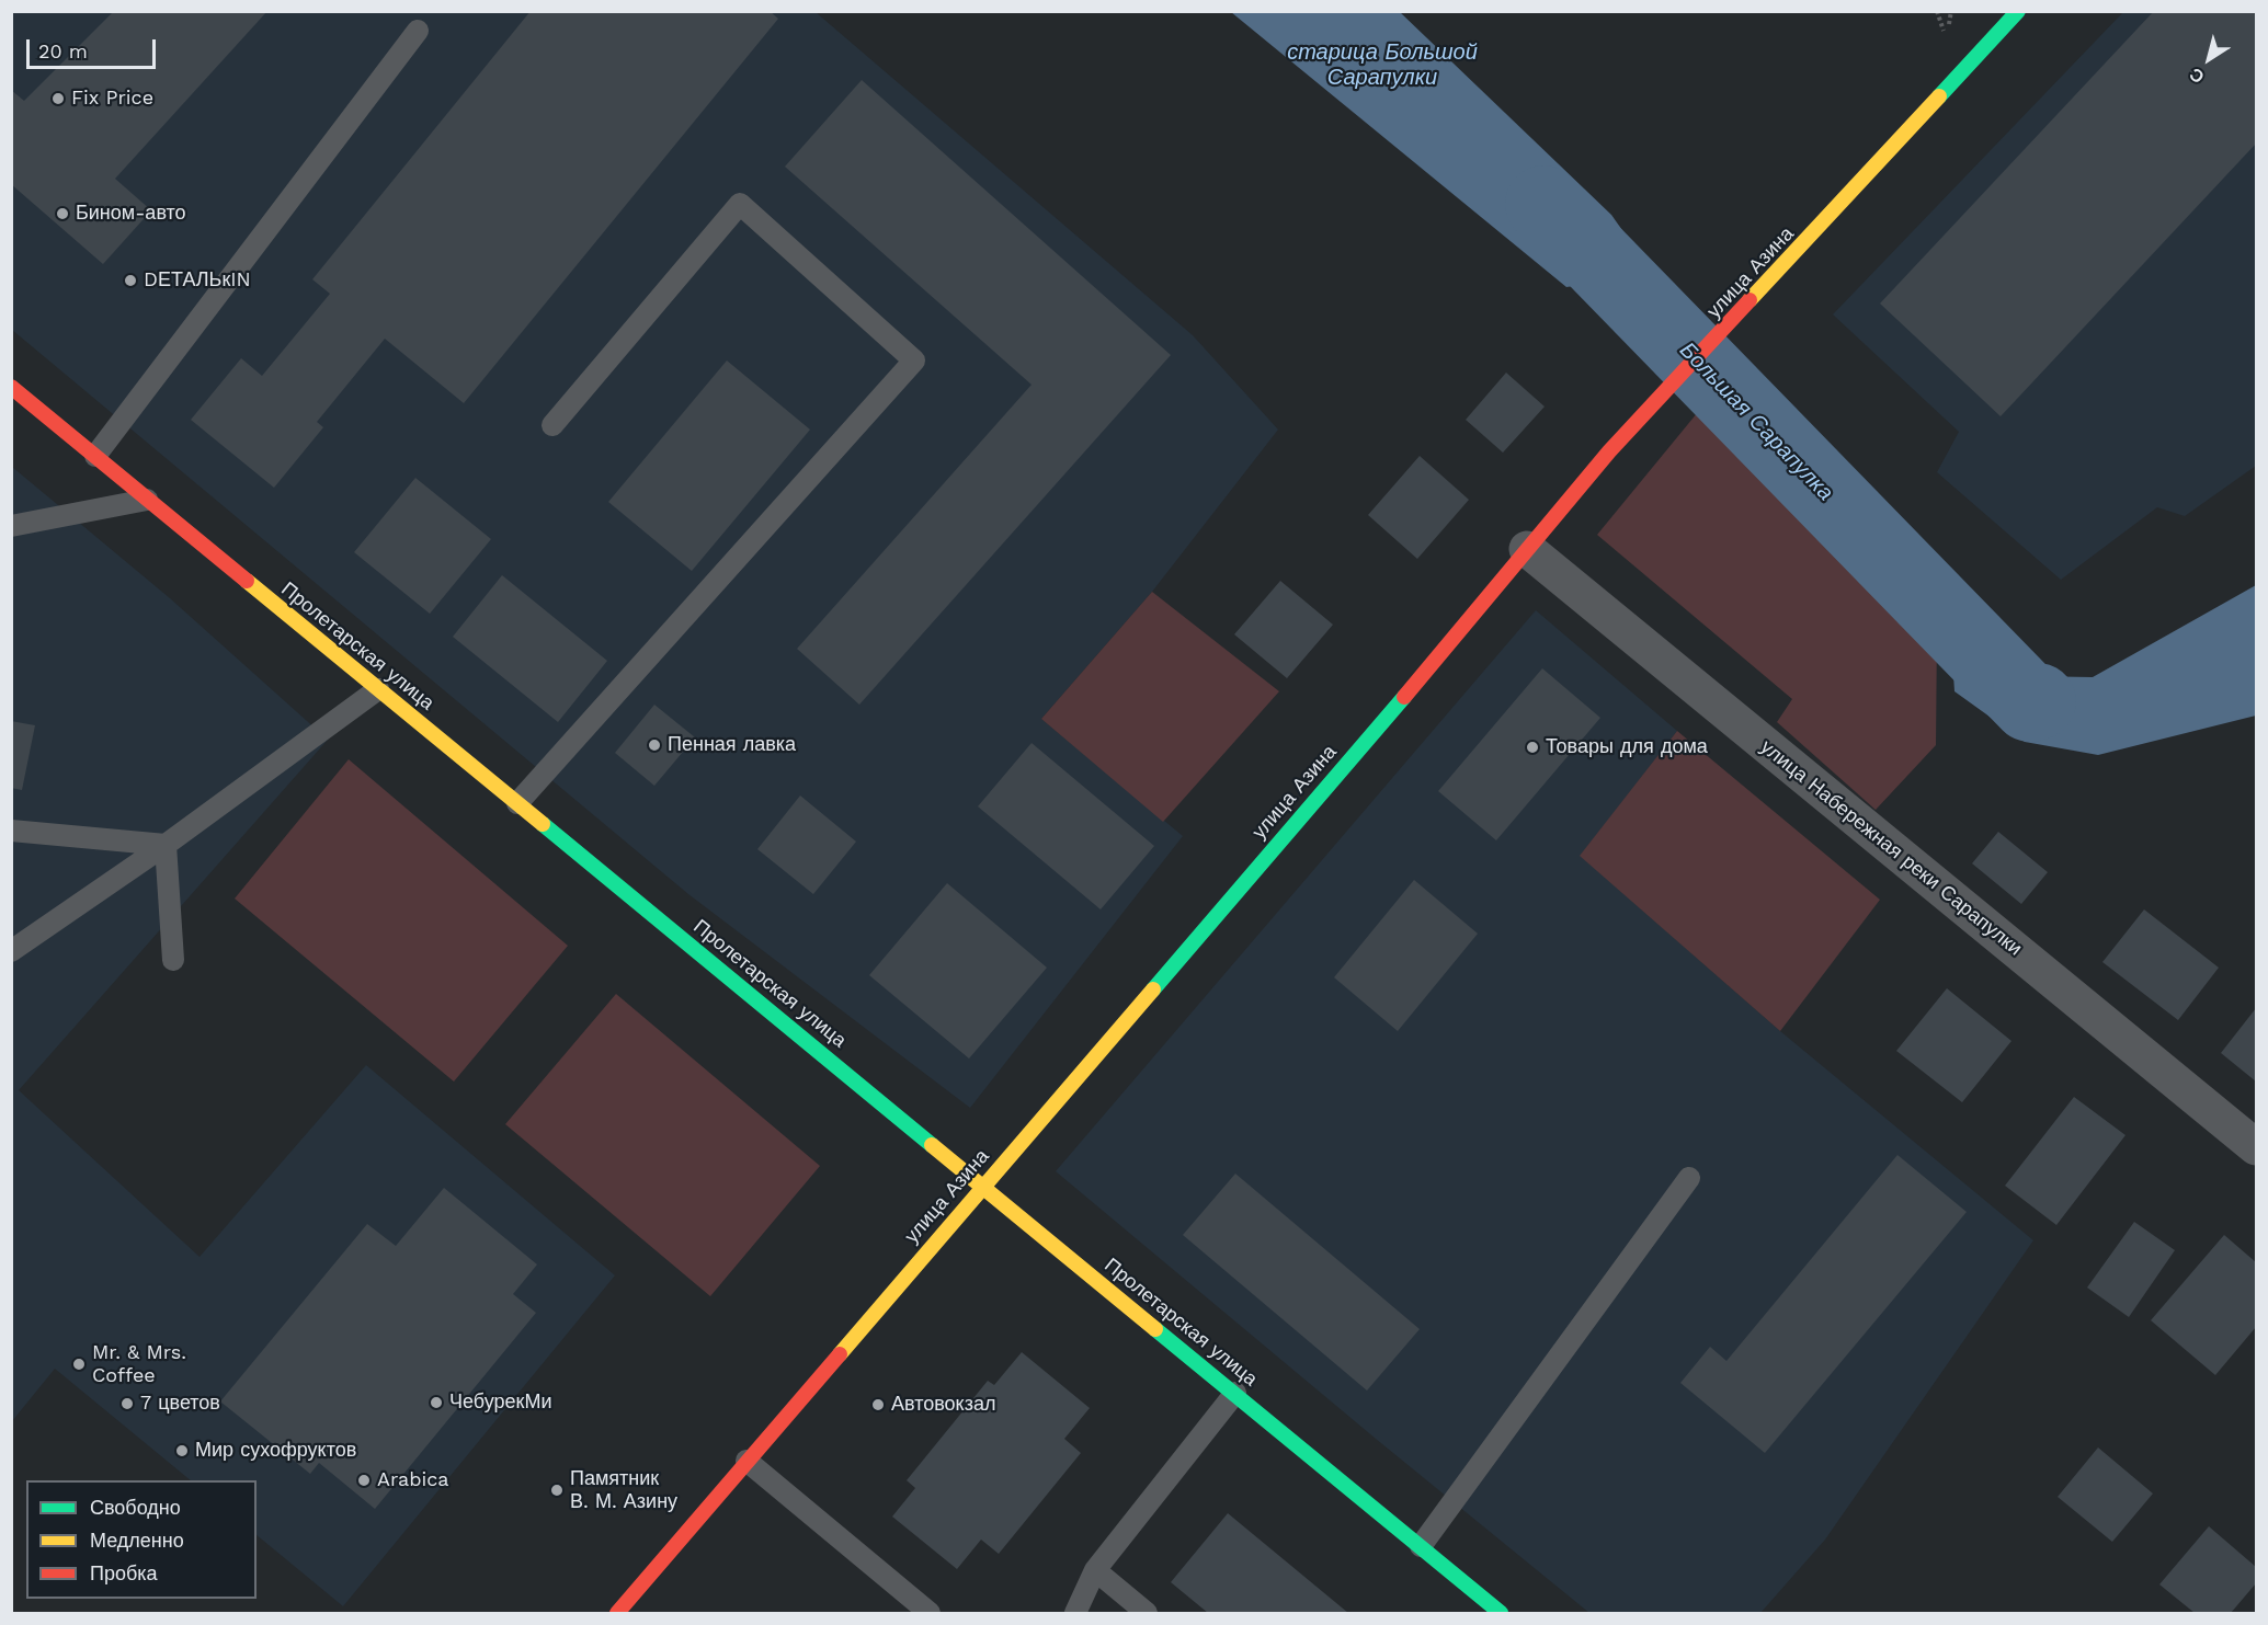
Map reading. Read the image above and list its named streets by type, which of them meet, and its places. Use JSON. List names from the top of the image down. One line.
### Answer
{"streets":{"main road":["улица Азина","Пролетарская улица"],"street":["улица Набережная реки Сарапулки"]},"crossings":[["улица Азина","Пролетарская улица"],["улица Азина","улица Набережная реки Сарапулки"]],"water":["старица Большой Сарапулки","Большая Сарапулка"],"places":["Fix Price","Бином-авто","DЕТАЛЬкIN","Пенная лавка","Товары для дома","Mr. & Mrs. Coffee","ЧебурекМи","7 цветов","Автовокзал","Мир сухофруктов","Arabica","Памятник В. М. Азину"],"legend":["Свободно","Медленно","Пробка"],"scale_bar":"20 m","north":"bottom left"}
